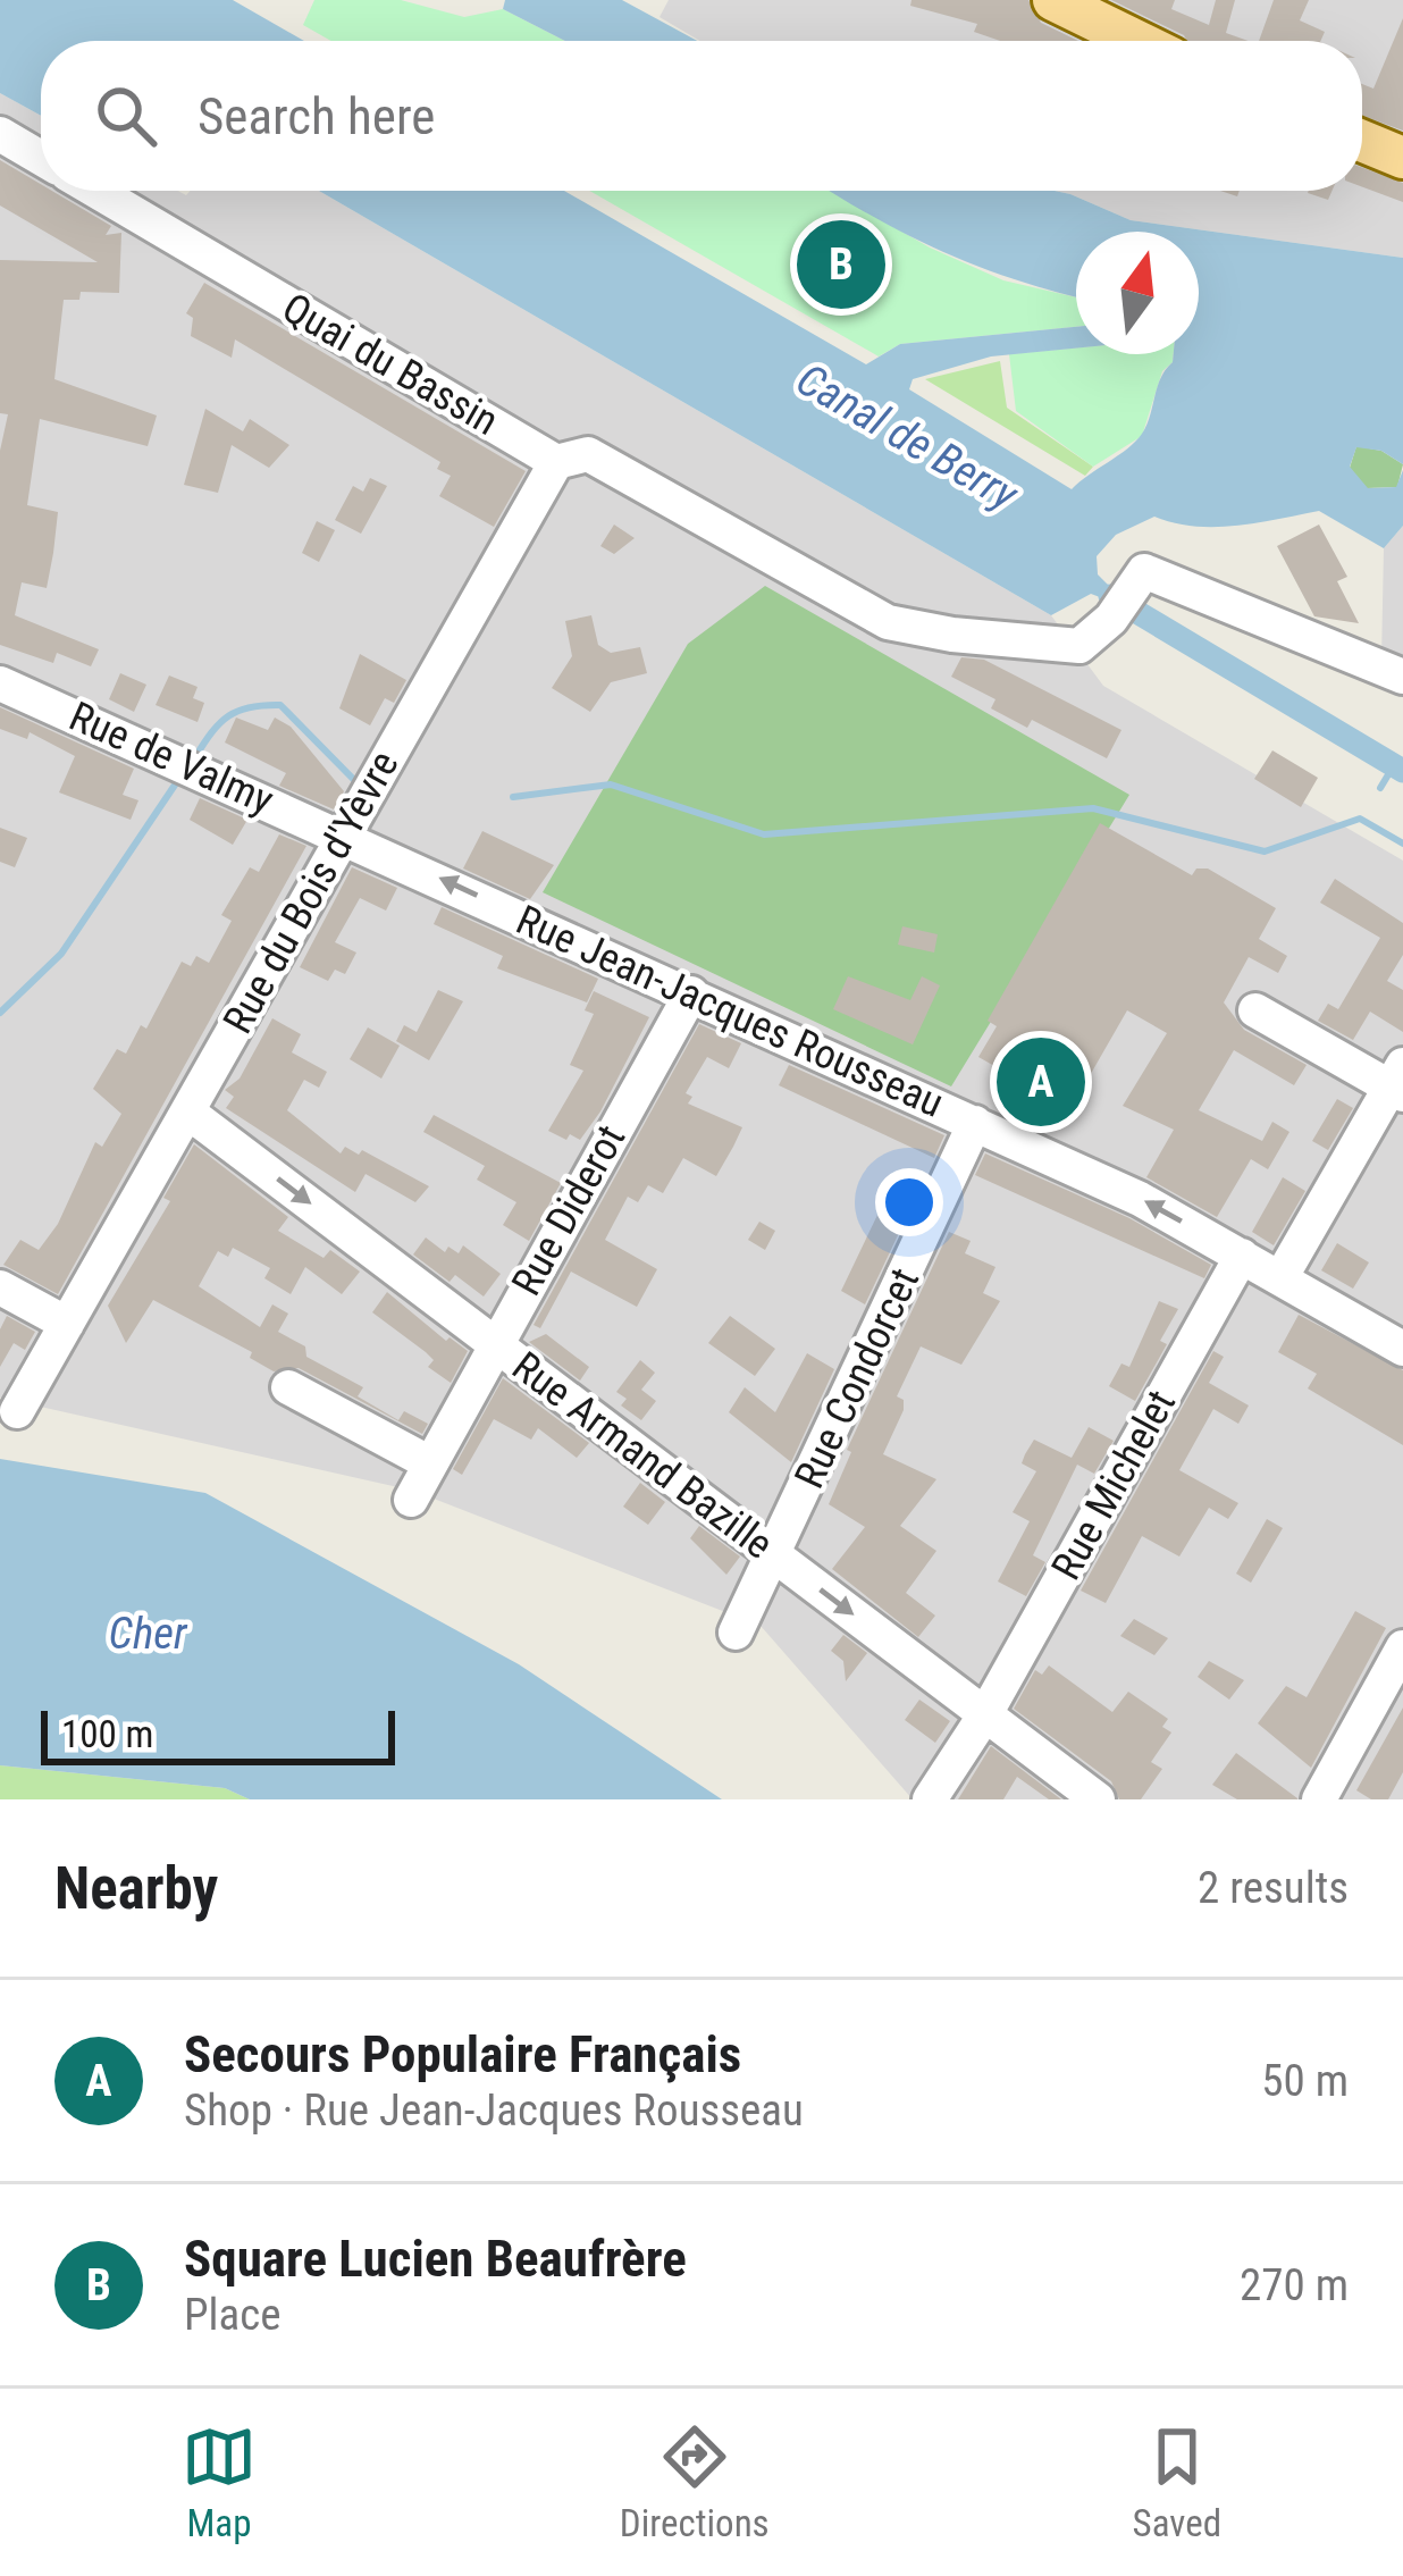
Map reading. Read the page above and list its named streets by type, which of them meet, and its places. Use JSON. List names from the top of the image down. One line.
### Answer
{"streets":{"street":["Quai du Bassin","Rue de Valmy","Rue du Bois d'Yèvre","Rue Jean-Jacques Rousseau","Rue Diderot","Rue Condorcet","Rue Armand Bazille","Rue Michelet"]},"crossings":[["Quai du Bassin","Rue du Bois d'Yèvre"],["Rue de Valmy","Rue du Bois d'Yèvre"],["Rue de Valmy","Rue Jean-Jacques Rousseau"],["Rue du Bois d'Yèvre","Rue Jean-Jacques Rousseau"],["Rue du Bois d'Yèvre","Rue Armand Bazille"],["Rue Jean-Jacques Rousseau","Rue Diderot"],["Rue Jean-Jacques Rousseau","Rue Condorcet"],["Rue Jean-Jacques Rousseau","Rue Michelet"],["Rue Diderot","Rue Armand Bazille"],["Rue Condorcet","Rue Armand Bazille"],["Rue Armand Bazille","Rue Michelet"]],"one_way":["Rue Jean-Jacques Rousseau","Rue Armand Bazille"],"water":["Canal de Berry","Cher"],"scale_bar":"100 m","north":"top","page":{"search":"Search here","pins":["B","A"],"scale":"100 m","heading":["Nearby","2 results"],"list":[{"mark":"A","name":"Secours Populaire Français","note":"Shop · Rue Jean-Jacques Rousseau","value":"50 m"},{"mark":"B","name":"Square Lucien Beaufrère","note":"Place","value":"270 m"}],"nav":["Map","Directions","Saved"]}}
